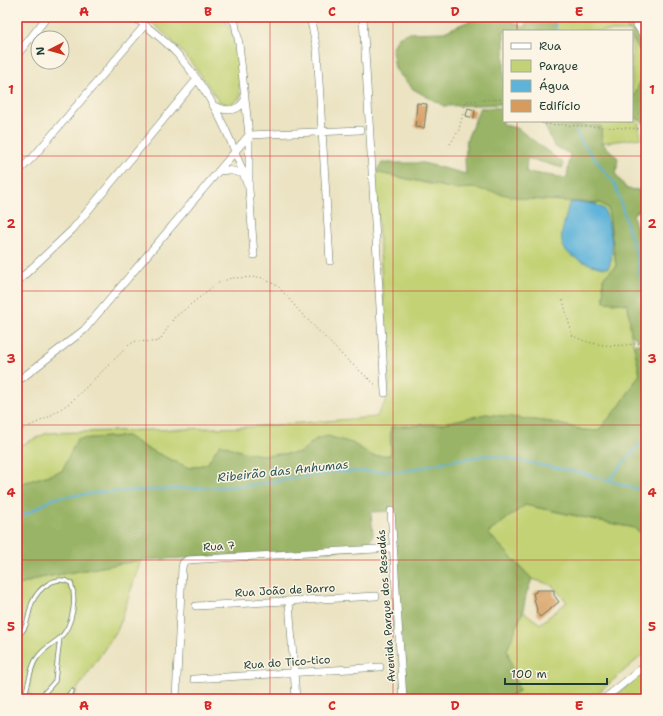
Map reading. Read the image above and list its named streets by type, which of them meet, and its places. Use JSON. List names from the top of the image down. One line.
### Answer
{"streets":{"street":["Rua 7","Rua João de Barro","Avenida Parque dos Resedás","Rua do Tico-tico"]},"crossings":[["Rua 7","Avenida Parque dos Resedás"]],"water":["Ribeirão das Anhumas"],"legend":["Rua","Parque","Água","Edifício"],"scale_bar":"100 m","north":"left","grid":{"columns":["A","B","C","D","E"],"rows":["1","2","3","4","5"]}}
